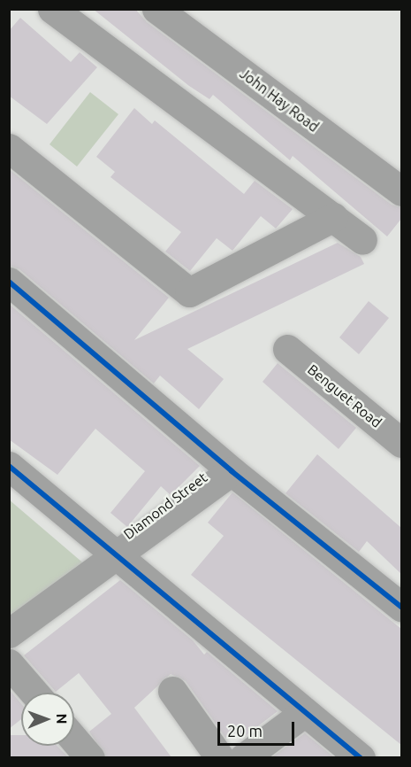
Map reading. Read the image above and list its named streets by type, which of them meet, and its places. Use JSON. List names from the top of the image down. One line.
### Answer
{"streets":{"street":["John Hay Road","Benguet Road","Diamond Street"]},"scale_bar":"20 m","north":"right"}
